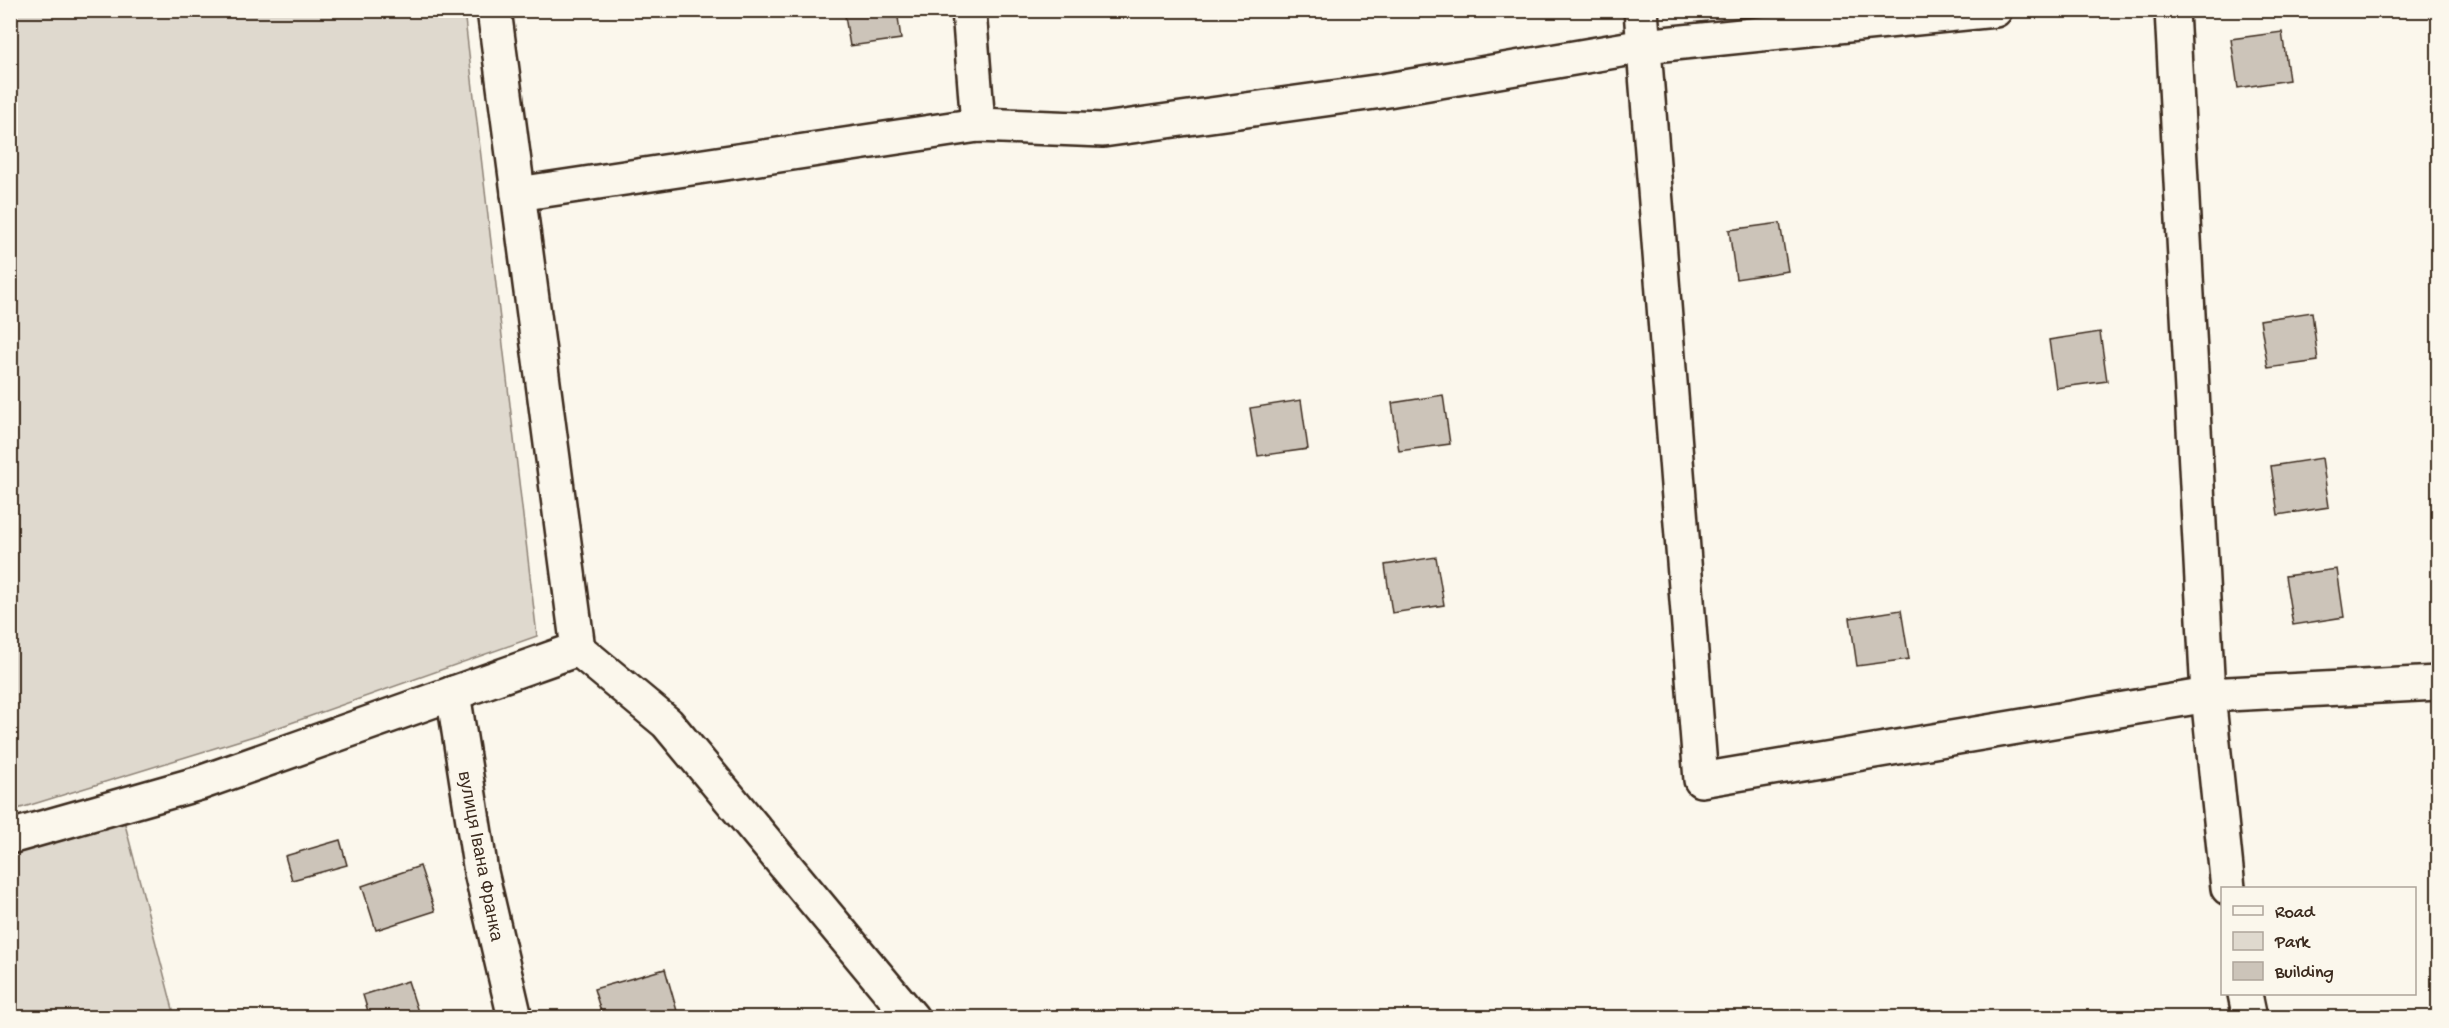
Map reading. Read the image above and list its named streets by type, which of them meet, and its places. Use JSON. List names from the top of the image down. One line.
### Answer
{"streets":{"street":["вулиця Івана Франка"]},"legend":["Road","Park","Building"]}
